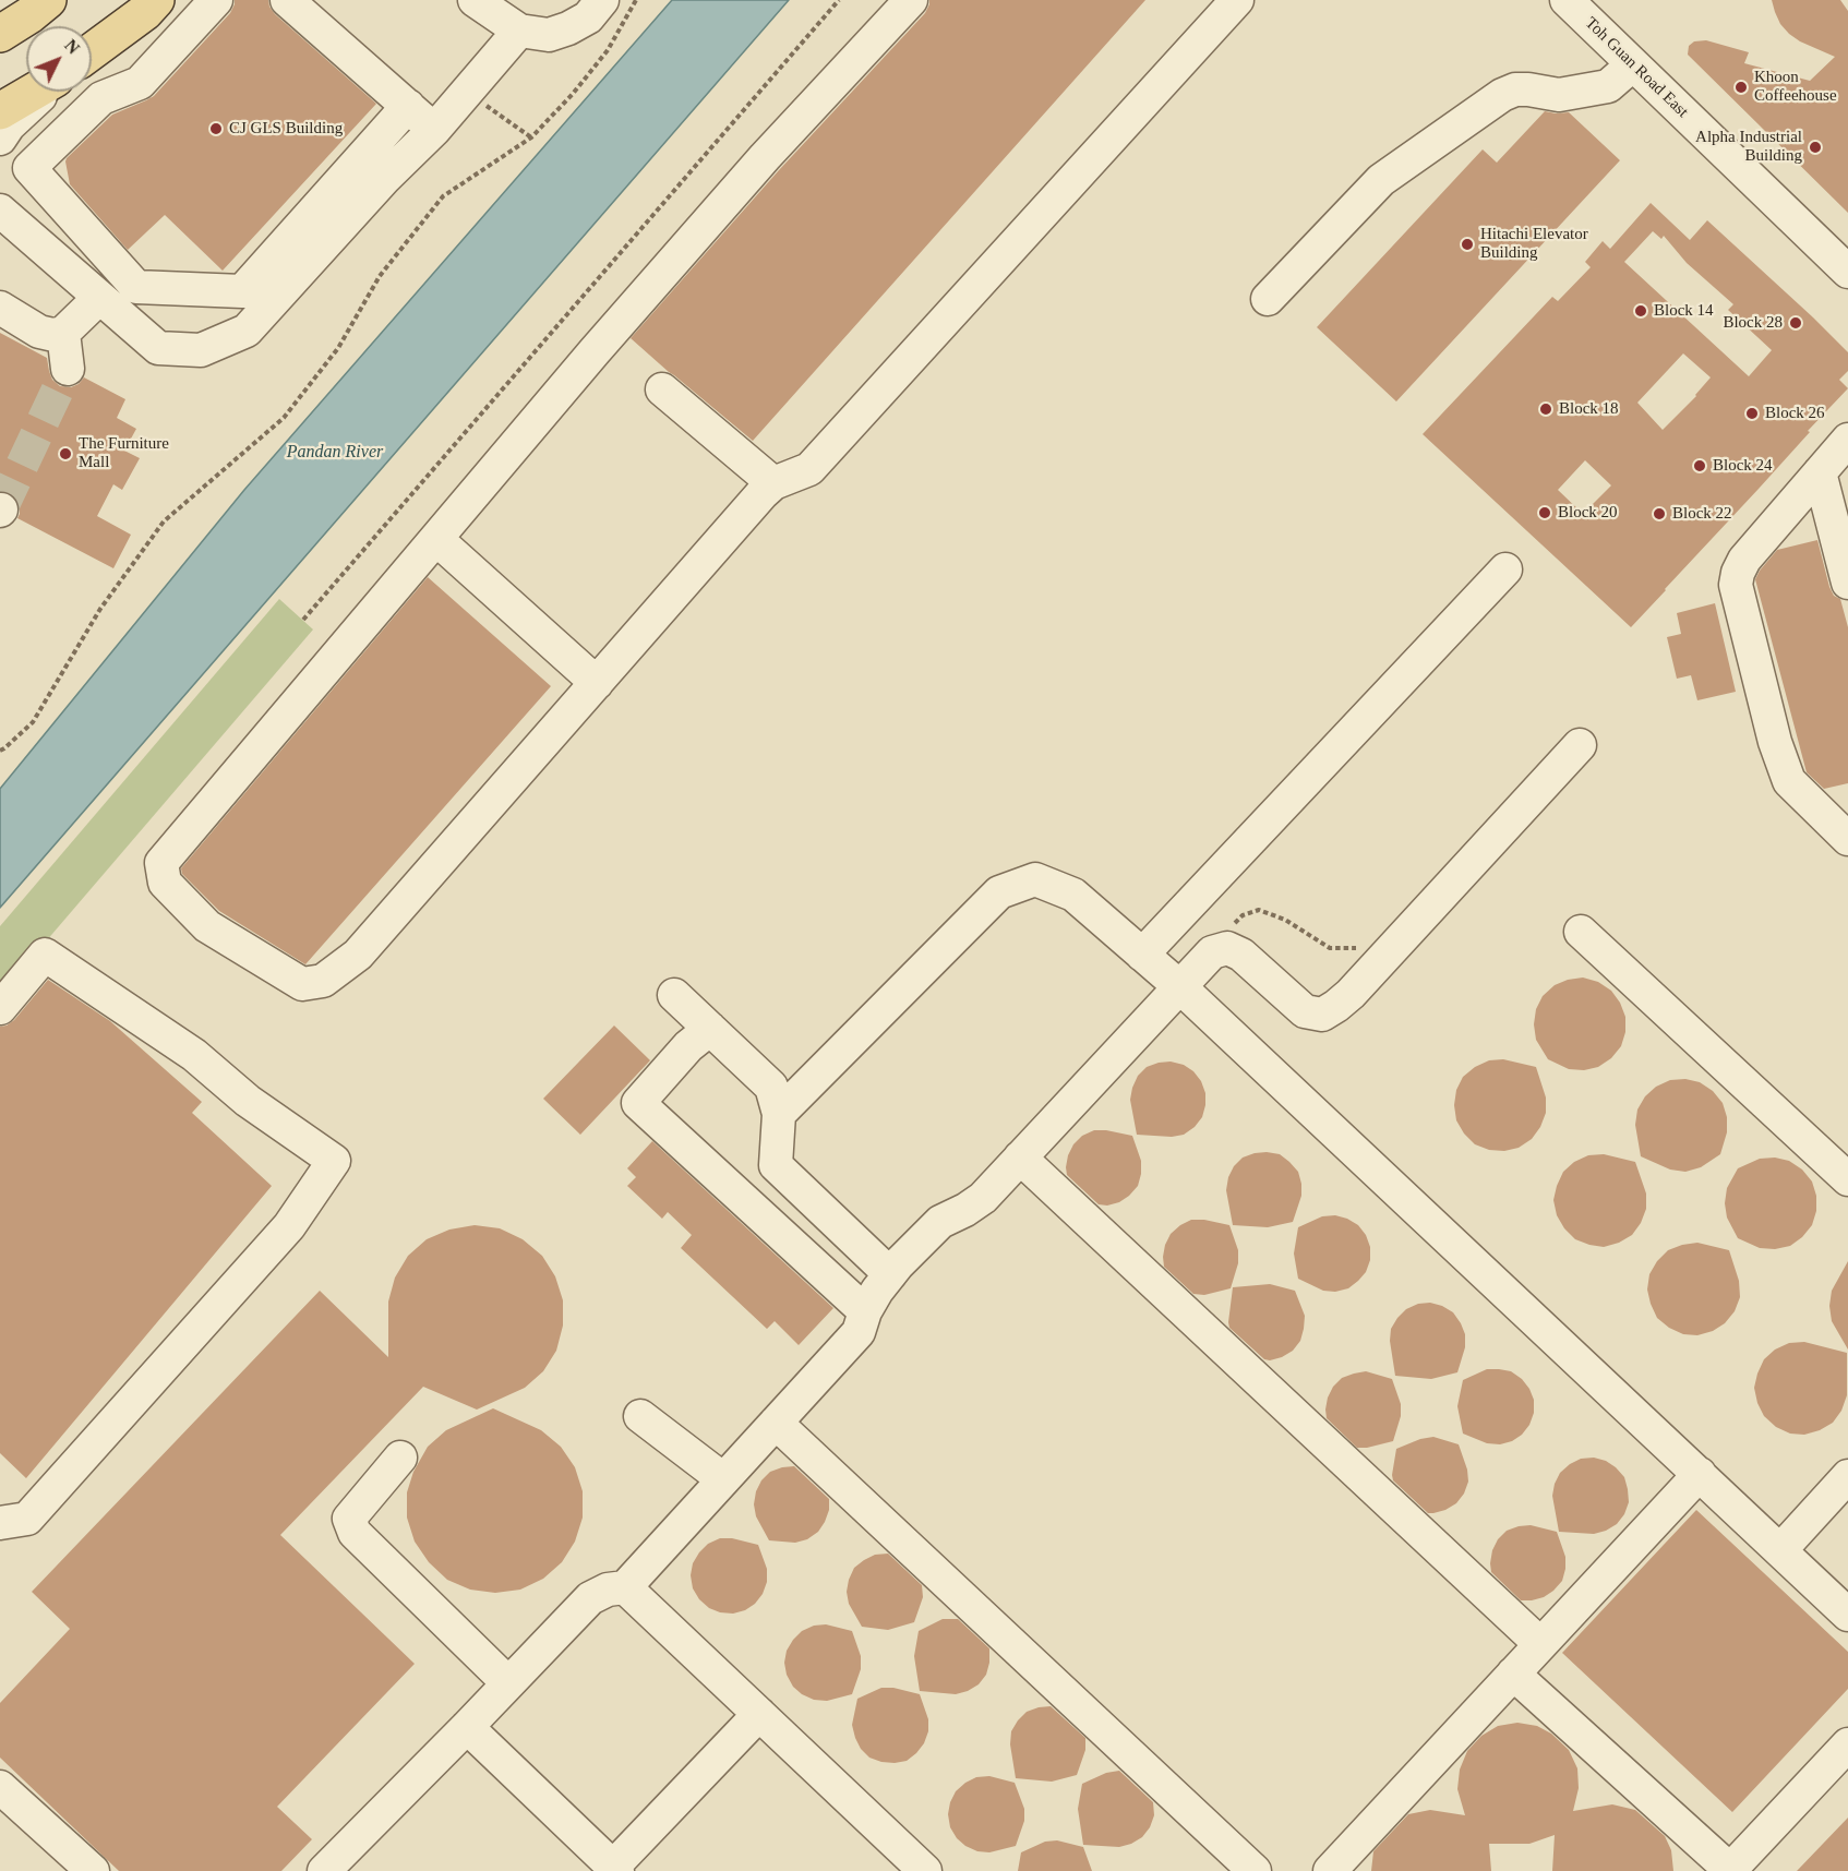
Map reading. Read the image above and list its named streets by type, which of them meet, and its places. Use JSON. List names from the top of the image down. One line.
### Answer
{"streets":{"street":["Toh Guan Road East"]},"water":["Pandan River"],"places":["Khoon Coffeehouse","CJ GLS Building","Alpha Industrial Building","Hitachi Elevator Building","Block 14","Block 28","Block 18","Block 26","The Furniture Mall","Block 24","Block 20","Block 22"],"north":"top right"}
